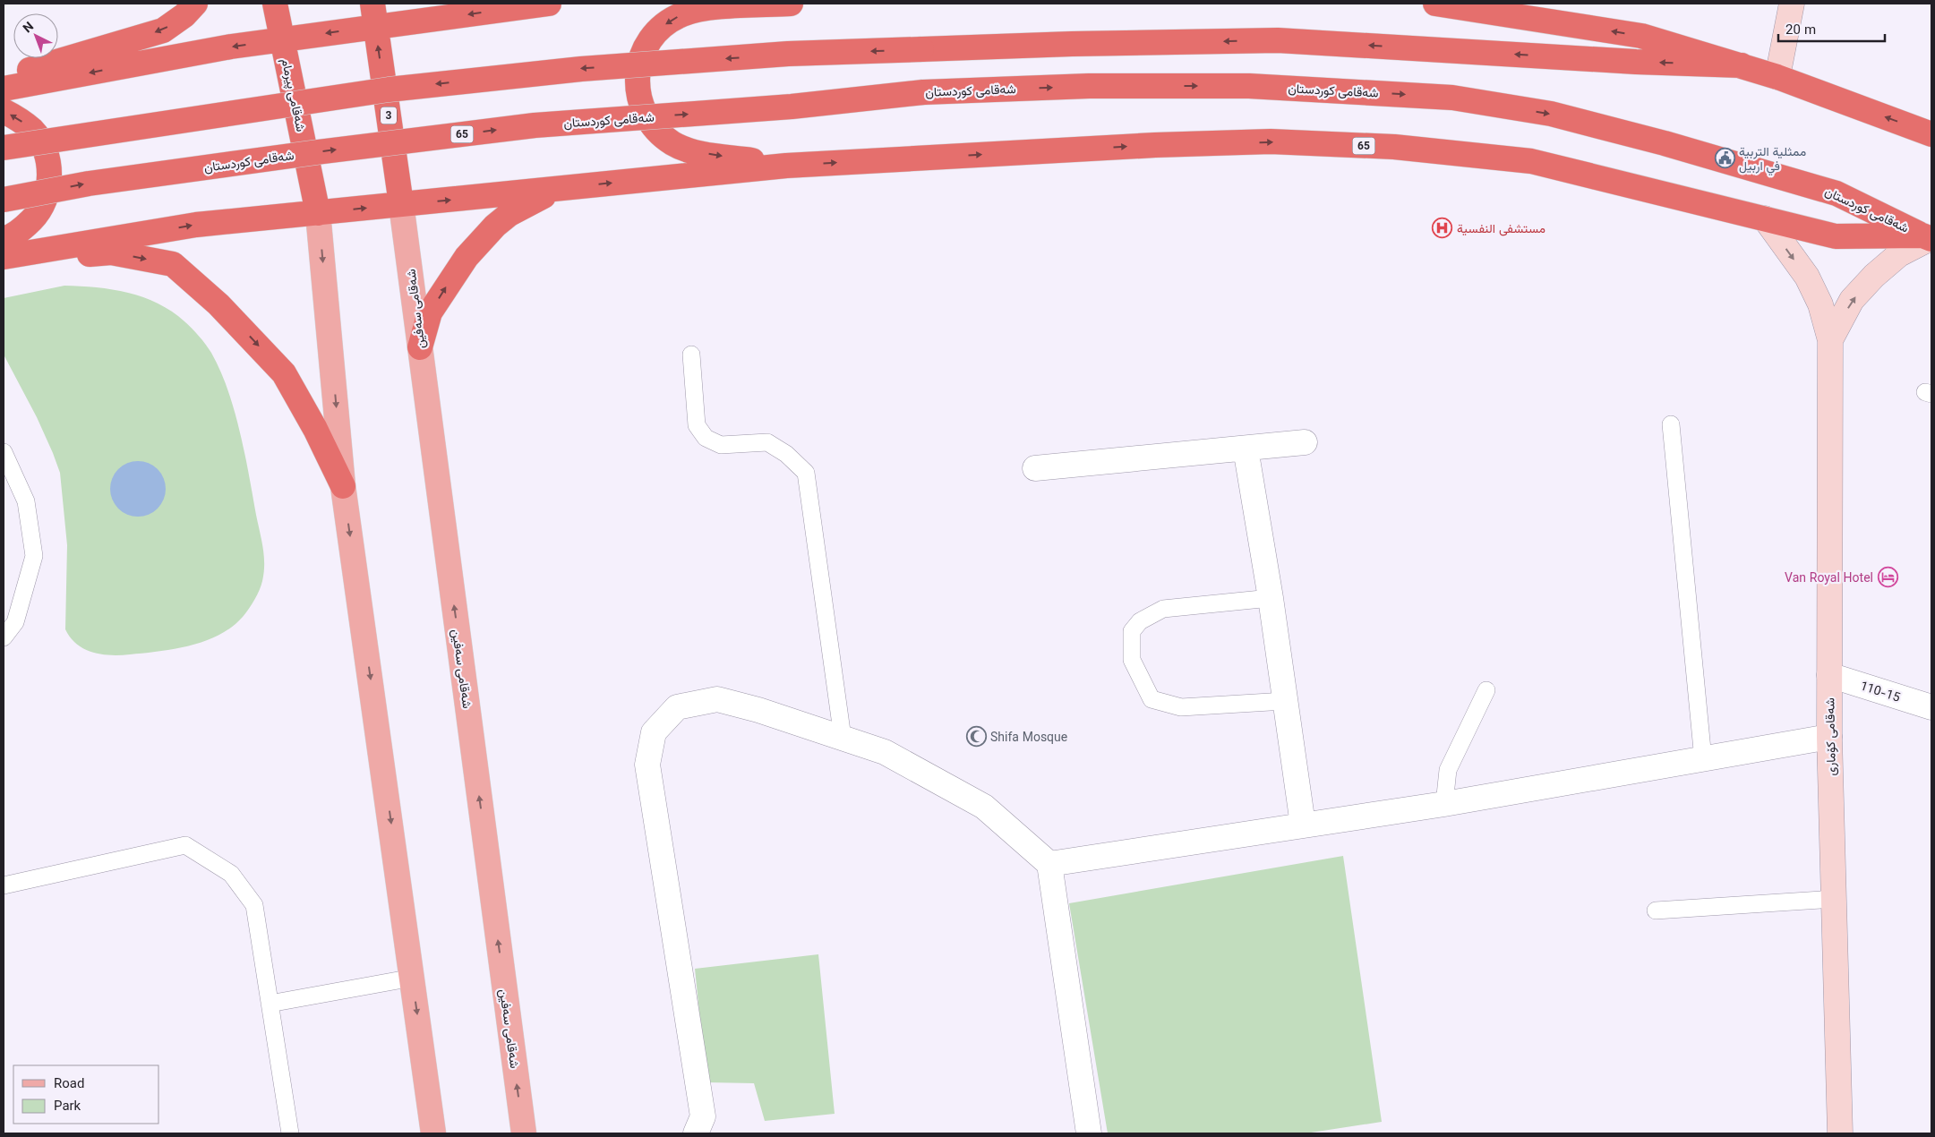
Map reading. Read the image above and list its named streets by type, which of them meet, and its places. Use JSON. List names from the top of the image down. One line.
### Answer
{"streets":{"highway":["شەقامی کوردستان","شەقامی پیرمام","3","65"],"main road":["شەقامی سەفین"],"street":["110-15","شەقامی کۆماری"]},"crossings":[["شەقامی کوردستان","شەقامی پیرمام"],["شەقامی کوردستان","3"],["شەقامی کوردستان","شەقامی سەفین"],["3","شەقامی سەفین"],["110-15","شەقامی کۆماری"]],"places":{"public building":["ممثلية التربية في اربيل"],"hospital":["مستشفى النفسية"],"hotel":["Van Royal Hotel"],"mosque":["Shifa Mosque"]},"legend":["Road","Park"],"scale_bar":"20 m","north":"top left"}
